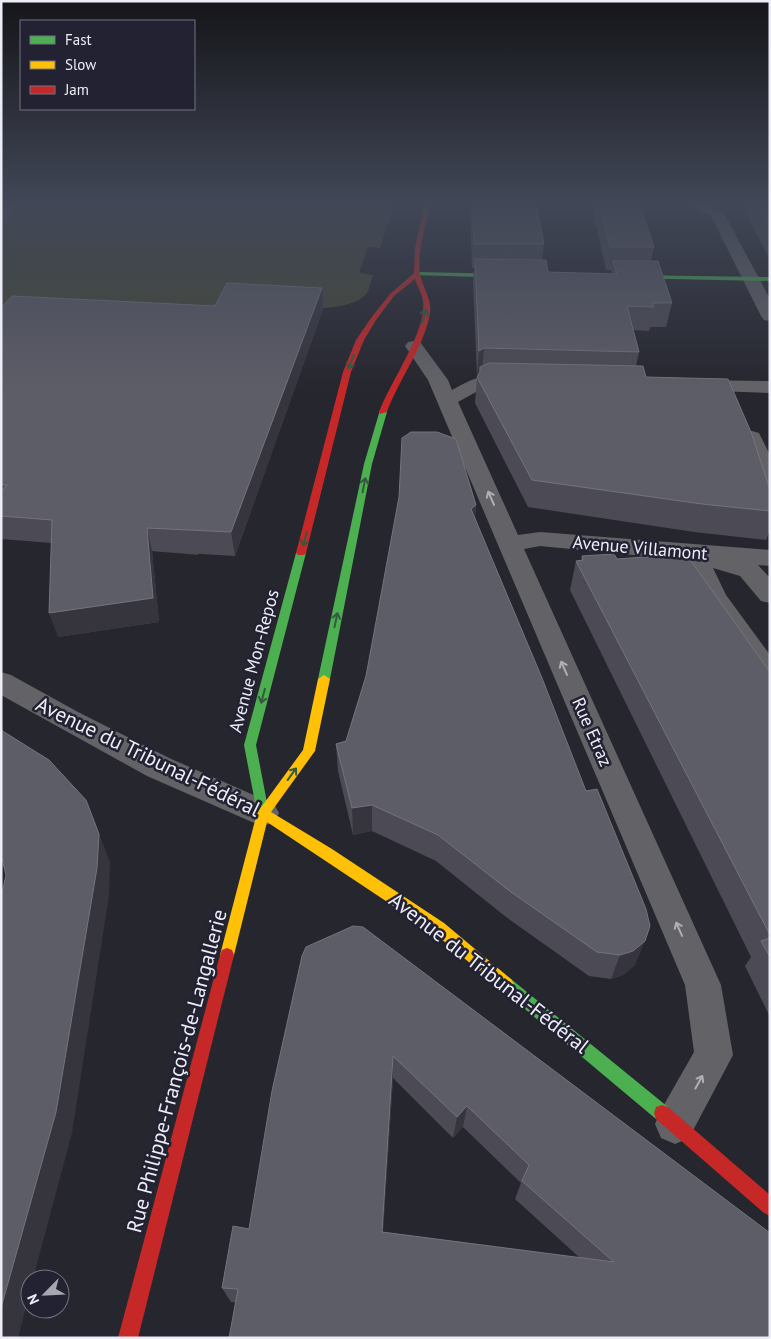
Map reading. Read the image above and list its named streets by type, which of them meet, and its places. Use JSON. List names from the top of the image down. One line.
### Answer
{"streets":{"main road":["Avenue Mon-Repos","Avenue du Tribunal-Fédéral","Rue Philippe-François-de-Langallerie"],"street":["Avenue Villamont","Rue Etraz"]},"crossings":[["Avenue Villamont","Rue Etraz"],["Avenue Mon-Repos","Avenue du Tribunal-Fédéral"],["Avenue Mon-Repos","Rue Philippe-François-de-Langallerie"],["Rue Etraz","Avenue du Tribunal-Fédéral"],["Avenue du Tribunal-Fédéral","Rue Philippe-François-de-Langallerie"]],"one_way":["Rue Etraz"],"legend":["Fast","Slow","Jam"],"north":"bottom left"}
